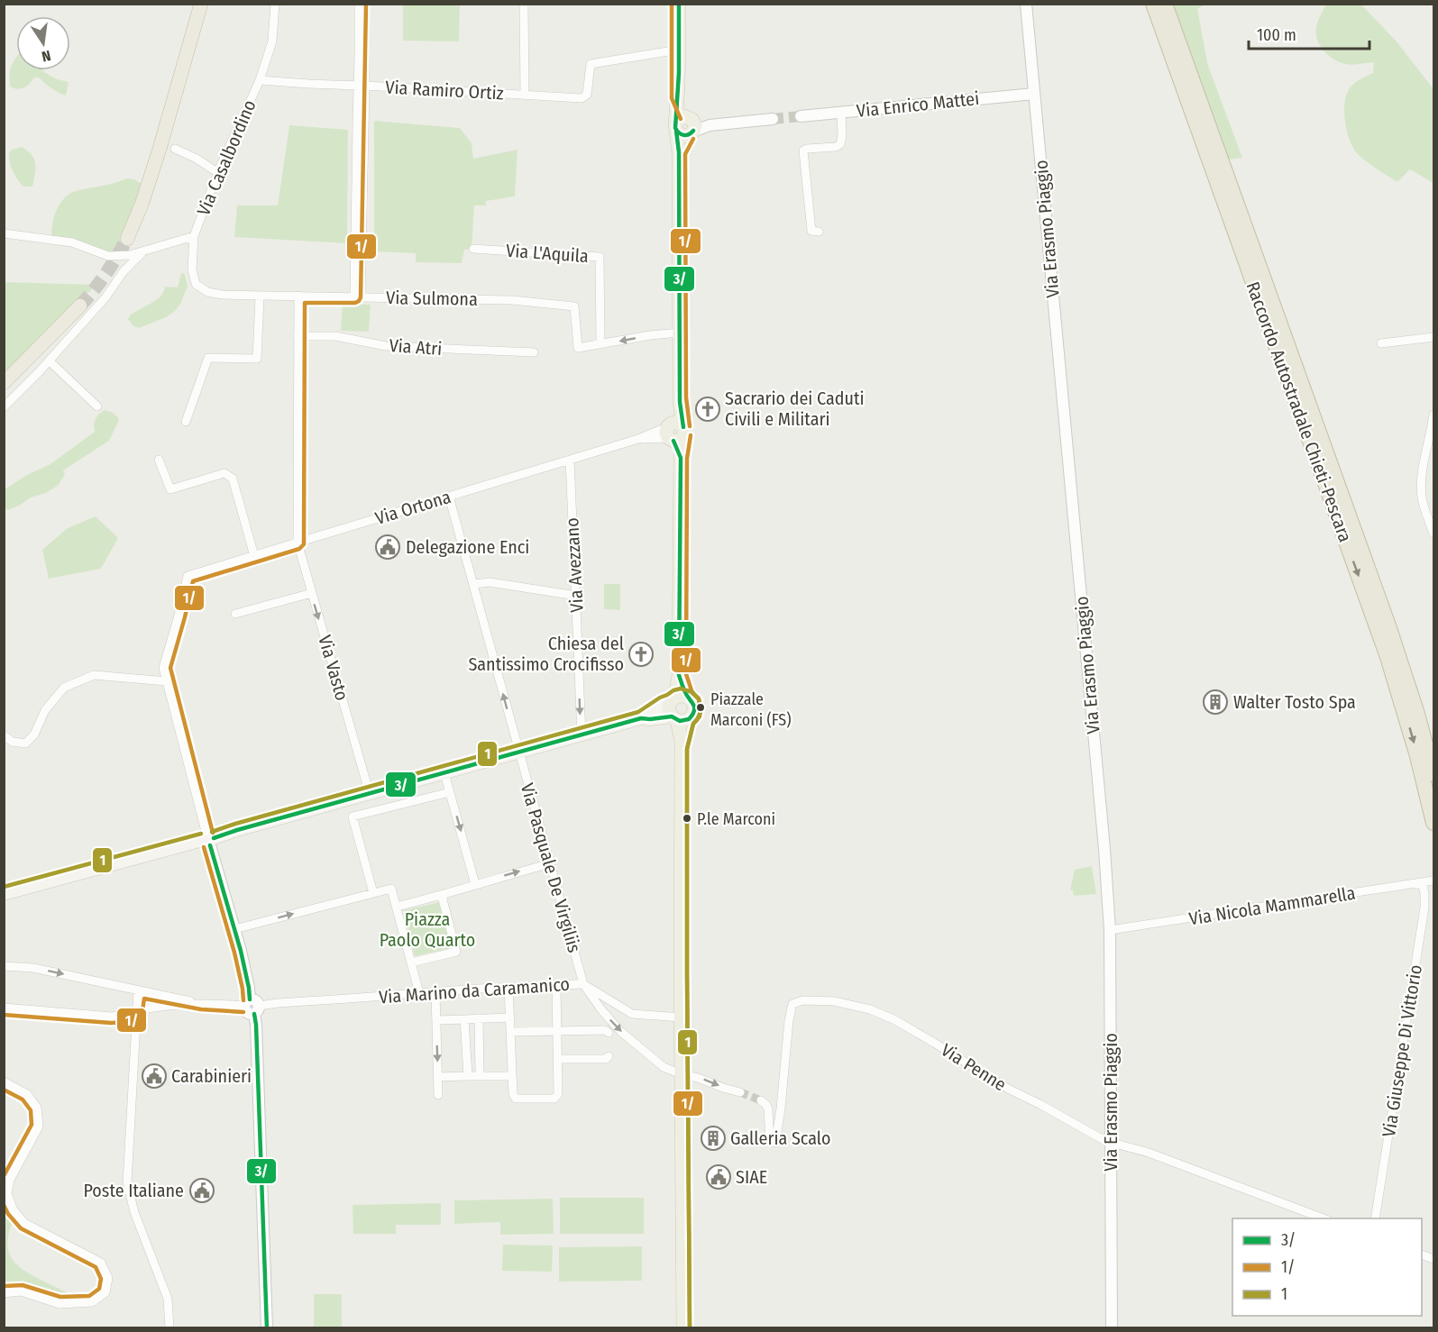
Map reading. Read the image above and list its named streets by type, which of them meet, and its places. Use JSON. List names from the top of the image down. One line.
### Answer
{"streets":{"highway":["Raccordo Autostradale Chieti-Pescara"],"street":["Via Ramiro Ortiz","Via Enrico Mattei","Via Casalbordino","Via Erasmo Piaggio","Via L'Aquila","Via Sulmona","Via Atri","Via Ortona","Via Avezzano","Via Vasto","Via Pasquale De Virgiliis","Via Nicola Mammarella","Via Marino da Caramanico","Via Giuseppe Di Vittorio","Via Penne"]},"crossings":[["Via Ramiro Ortiz","Via Casalbordino"],["Via Enrico Mattei","Via Erasmo Piaggio"],["Via Casalbordino","Via Sulmona"],["Via Erasmo Piaggio","Via Nicola Mammarella"],["Via Erasmo Piaggio","Via Penne"],["Via L'Aquila","Via Sulmona"],["Via Sulmona","Via Vasto"],["Via Atri","Via Vasto"],["Via Ortona","Via Avezzano"],["Via Ortona","Via Vasto"],["Via Ortona","Via Pasquale De Virgiliis"],["Via Pasquale De Virgiliis","Via Marino da Caramanico"],["Via Nicola Mammarella","Via Giuseppe Di Vittorio"]],"one_way":["Via Avezzano","Via Vasto"],"parks":["Piazza Paolo Quarto"],"places":{"church":["Sacrario dei Caduti Civili e Militari","Chiesa del Santissimo Crocifisso"],"public building":["Delegazione Enci","Carabinieri","SIAE","Poste Italiane"],"building":["Walter Tosto Spa","Galleria Scalo"],"other":["Piazzale Marconi (FS)","P.le Marconi"]},"lines":["transit line 3/","transit line 1/","transit line 1"],"legend":["3/","1/","1"],"scale_bar":"100 m","north":"bottom"}
